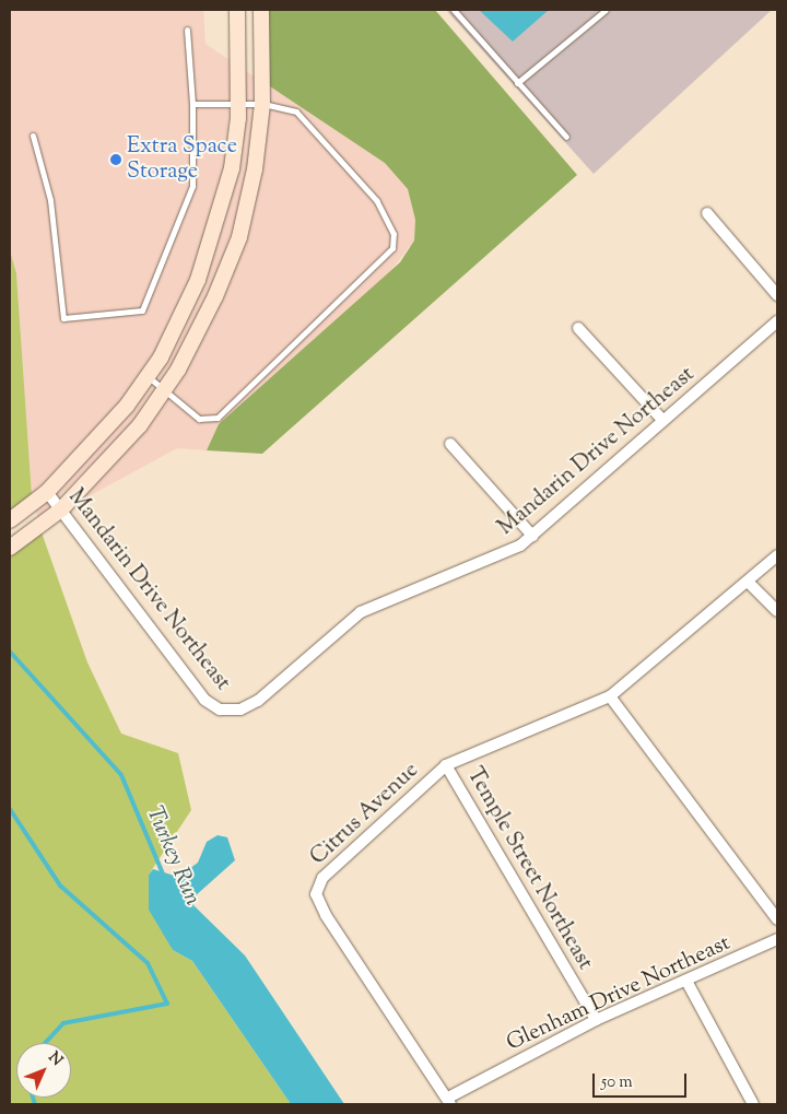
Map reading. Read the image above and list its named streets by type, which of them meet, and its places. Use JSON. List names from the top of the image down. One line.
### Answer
{"streets":{"street":["Mandarin Drive Northeast","Citrus Avenue","Temple Street Northeast","Glenham Drive Northeast"]},"crossings":[["Citrus Avenue","Temple Street Northeast"],["Citrus Avenue","Glenham Drive Northeast"],["Temple Street Northeast","Glenham Drive Northeast"]],"water":["Turkey Run"],"places":["Extra Space Storage"],"scale_bar":"50 m","north":"top right"}
